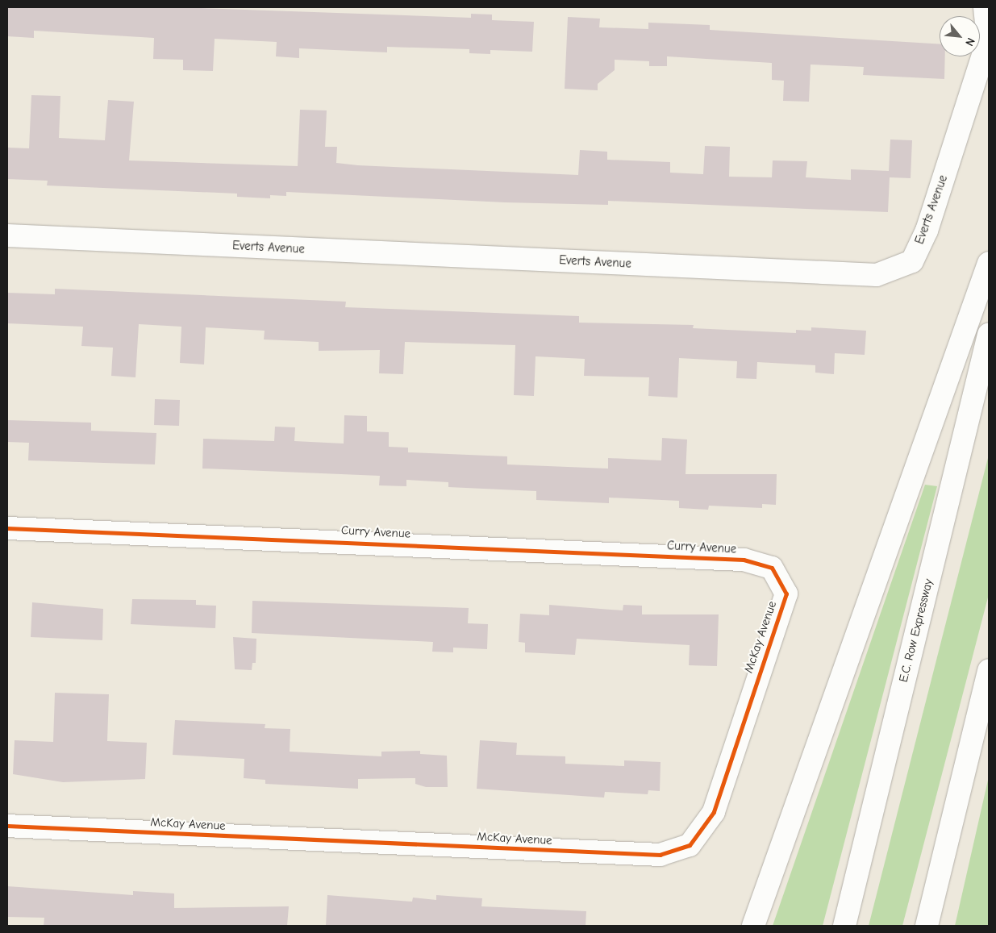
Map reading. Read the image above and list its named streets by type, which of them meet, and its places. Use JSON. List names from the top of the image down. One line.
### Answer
{"streets":{"main road":["Everts Avenue","Curry Avenue","E.C. Row Expressway","McKay Avenue"]},"crossings":[["Curry Avenue","McKay Avenue"]],"north":"bottom right"}
